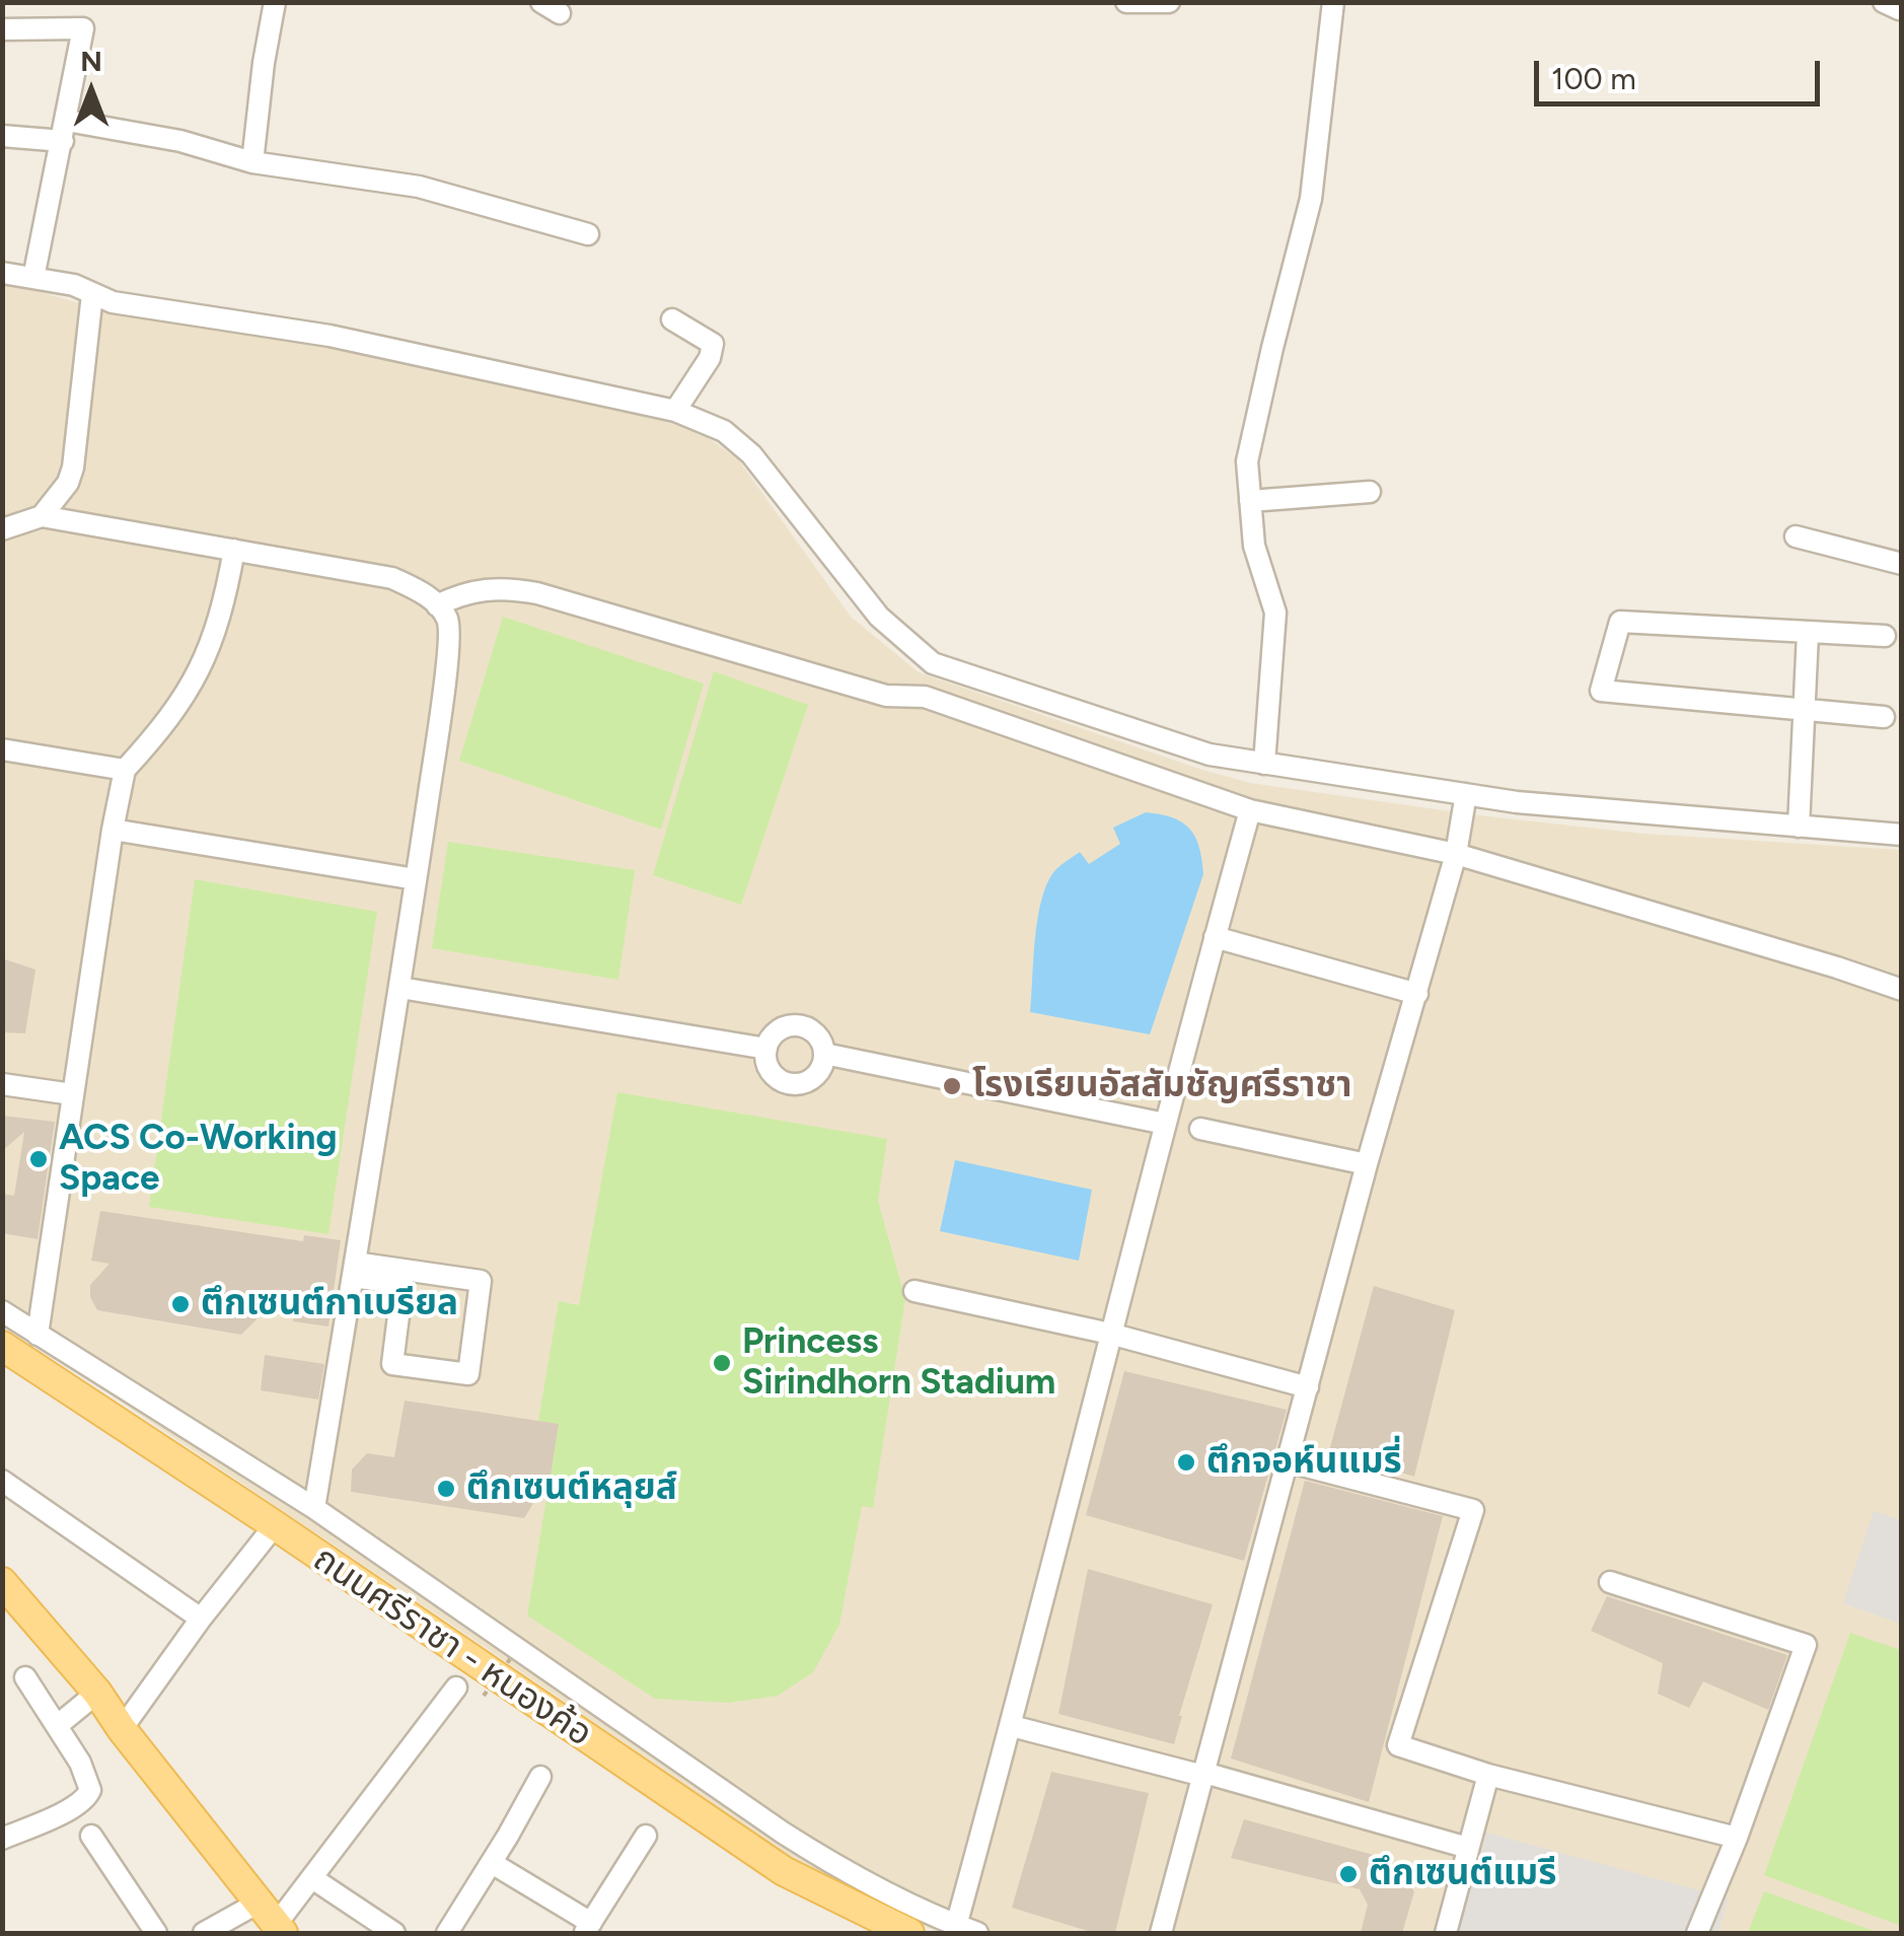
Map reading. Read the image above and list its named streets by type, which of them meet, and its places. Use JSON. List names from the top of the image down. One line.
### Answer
{"streets":{"main road":["ถนนศรีราชา - หนองค้อ"]},"places":["โรงเรียนอัสสัมชัญศรีราชา","ACS Co-Working Space","ตึกเซนต์กาเบรียล","Princess Sirindhorn Stadium","ตึกจอห์นแมรี่","ตึกเซนต์หลุยส์","ตึกเซนต์แมรี"],"scale_bar":"100 m","north":"top"}
